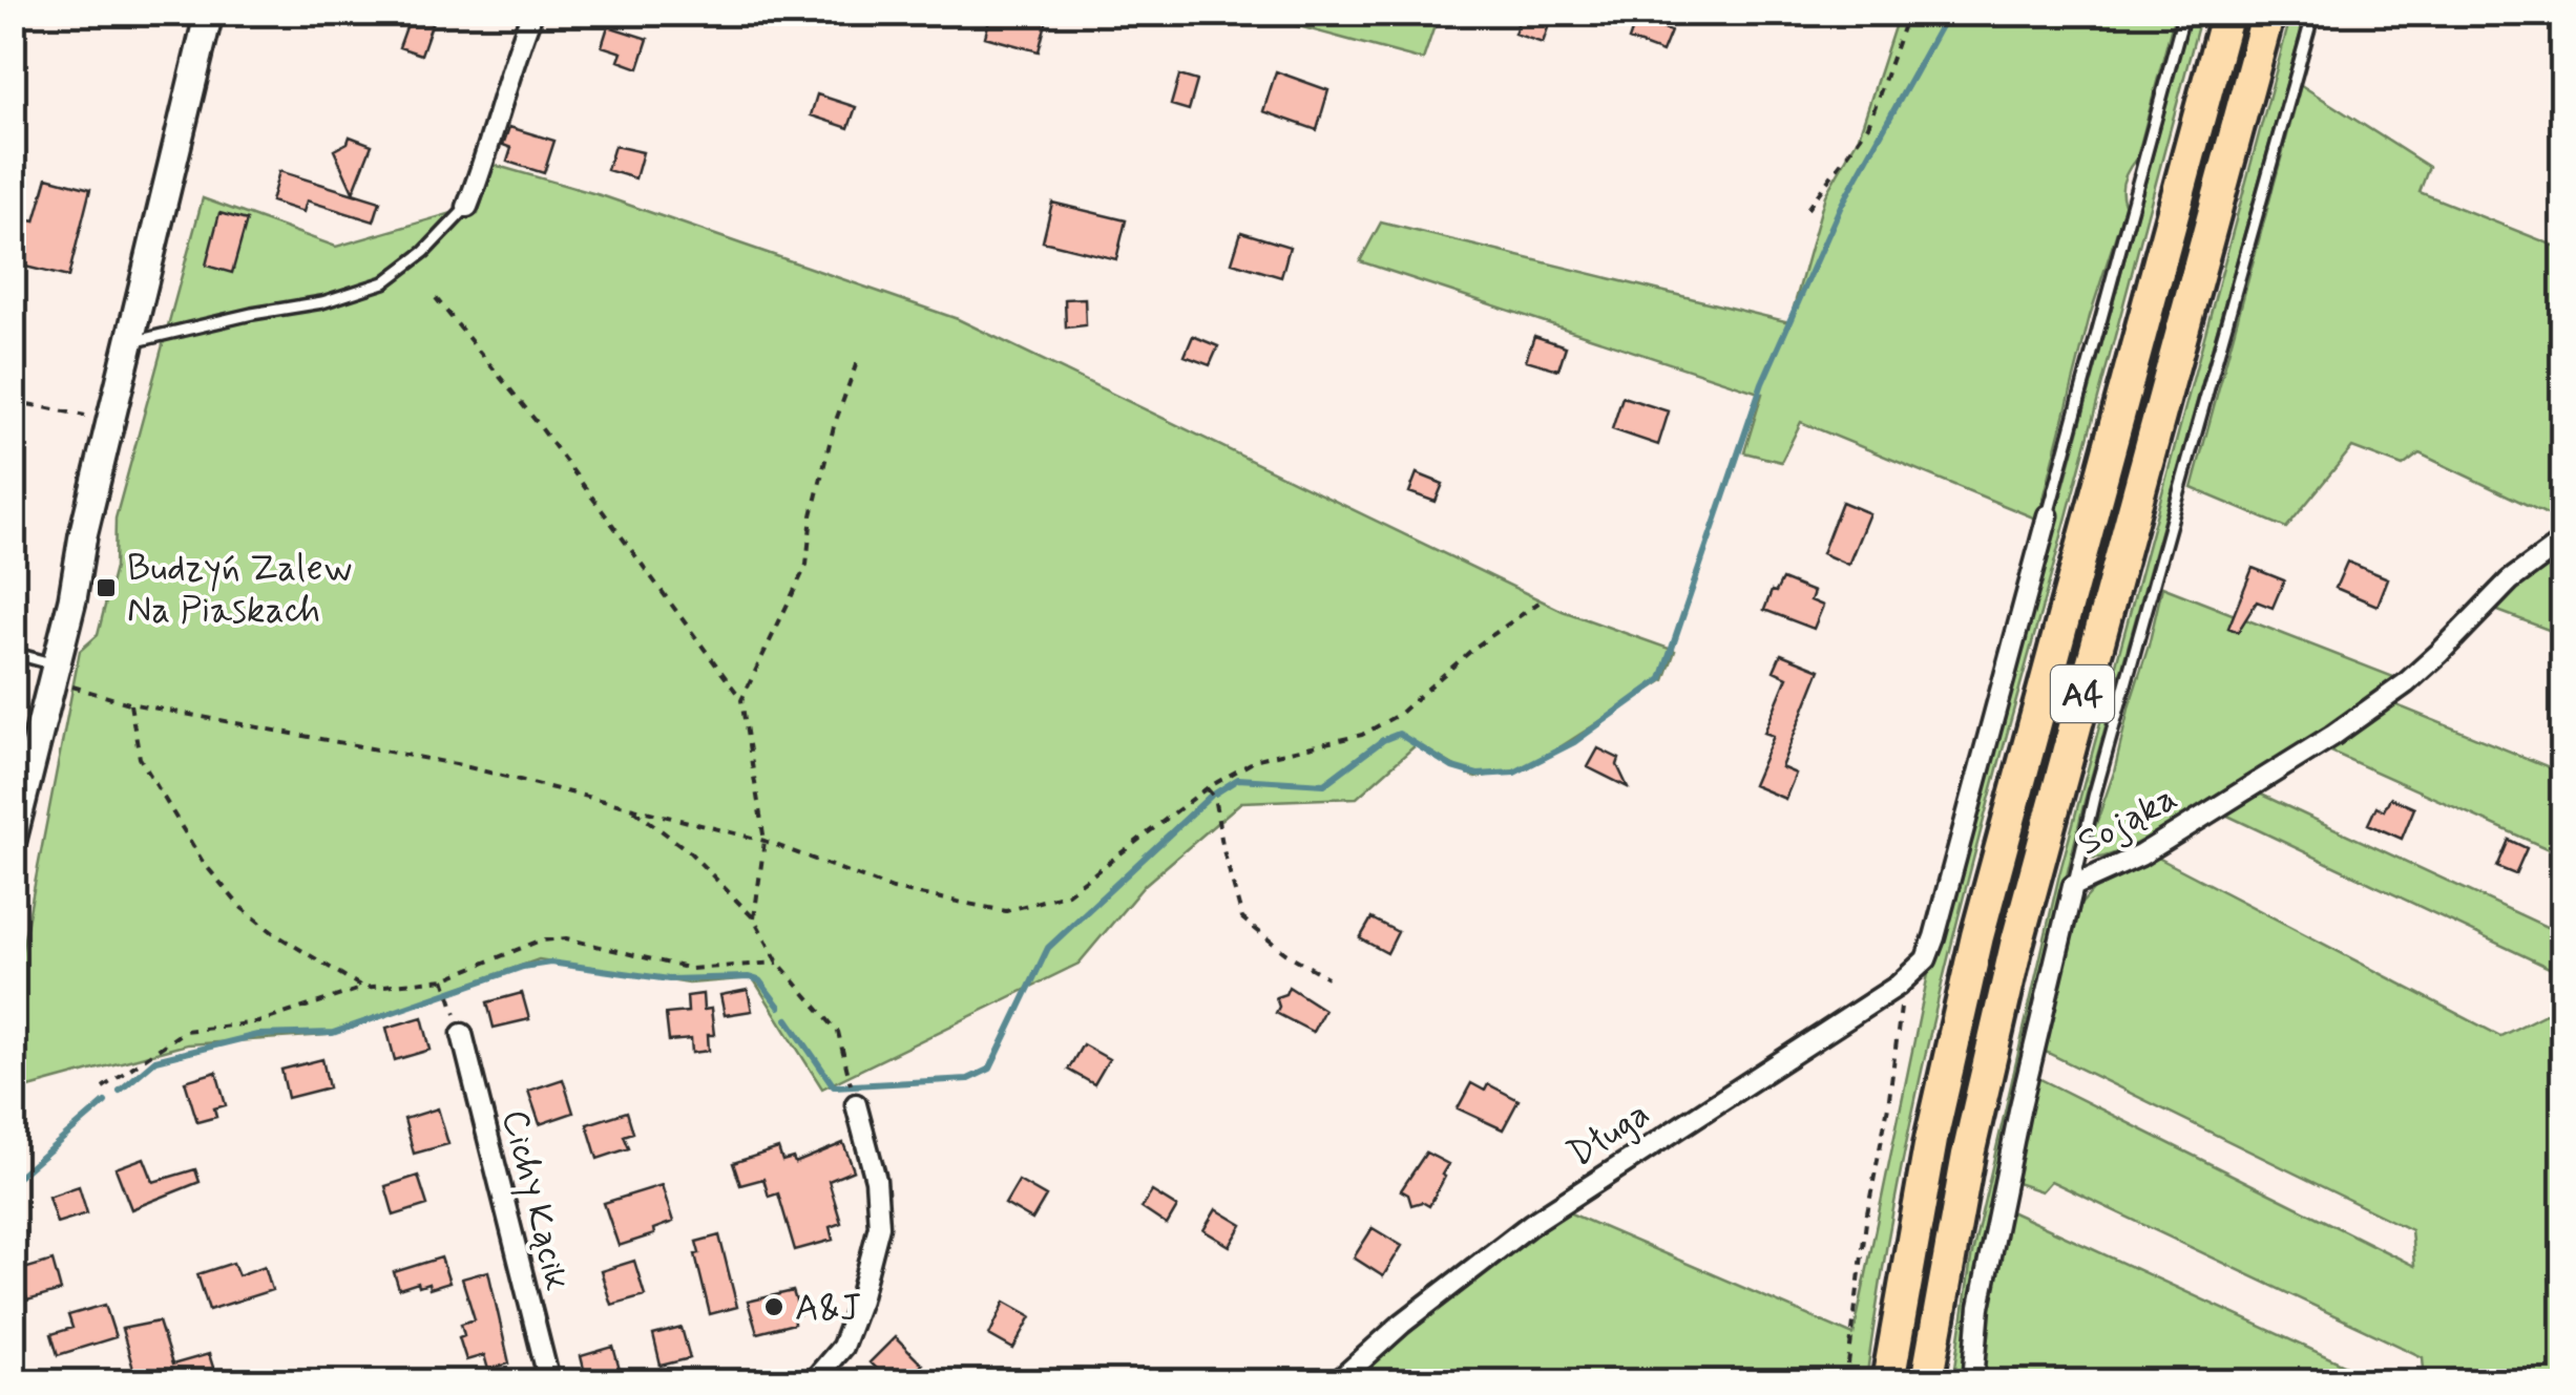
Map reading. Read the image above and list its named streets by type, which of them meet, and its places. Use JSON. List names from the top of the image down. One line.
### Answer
{"streets":{"highway":["A4"],"street":["Sojąka","Długa","Cichy Kącik"]},"places":{"transit":["Budzyń Zalew Na Piaskach"],"other":["A&J"]}}
